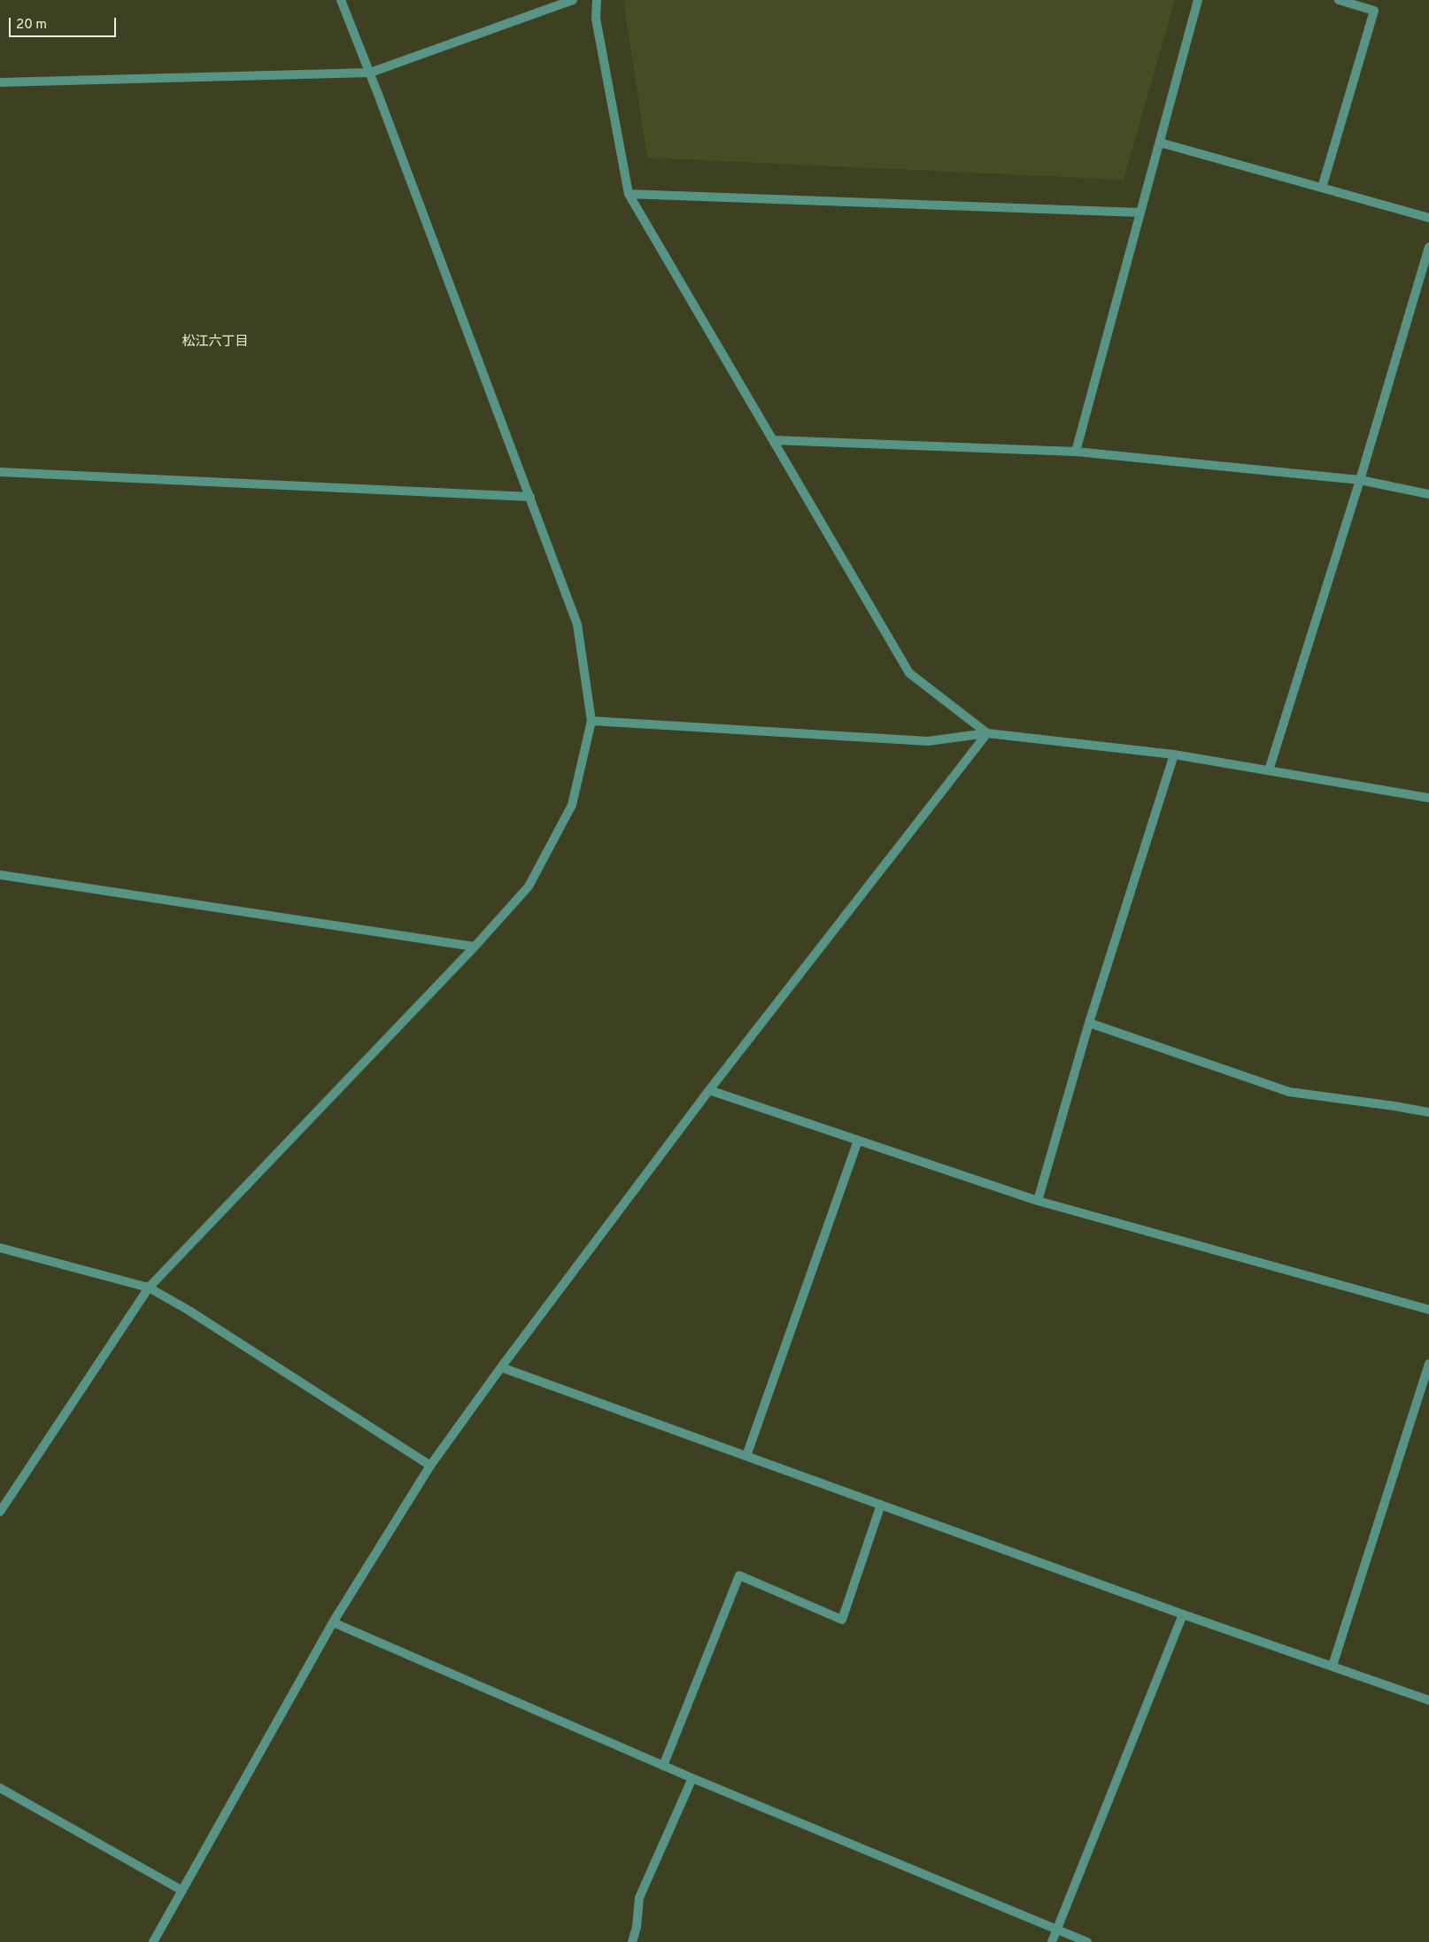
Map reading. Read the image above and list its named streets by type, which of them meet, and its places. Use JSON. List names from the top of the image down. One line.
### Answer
{"districts":["松江六丁目"],"scale_bar":"20 m"}
